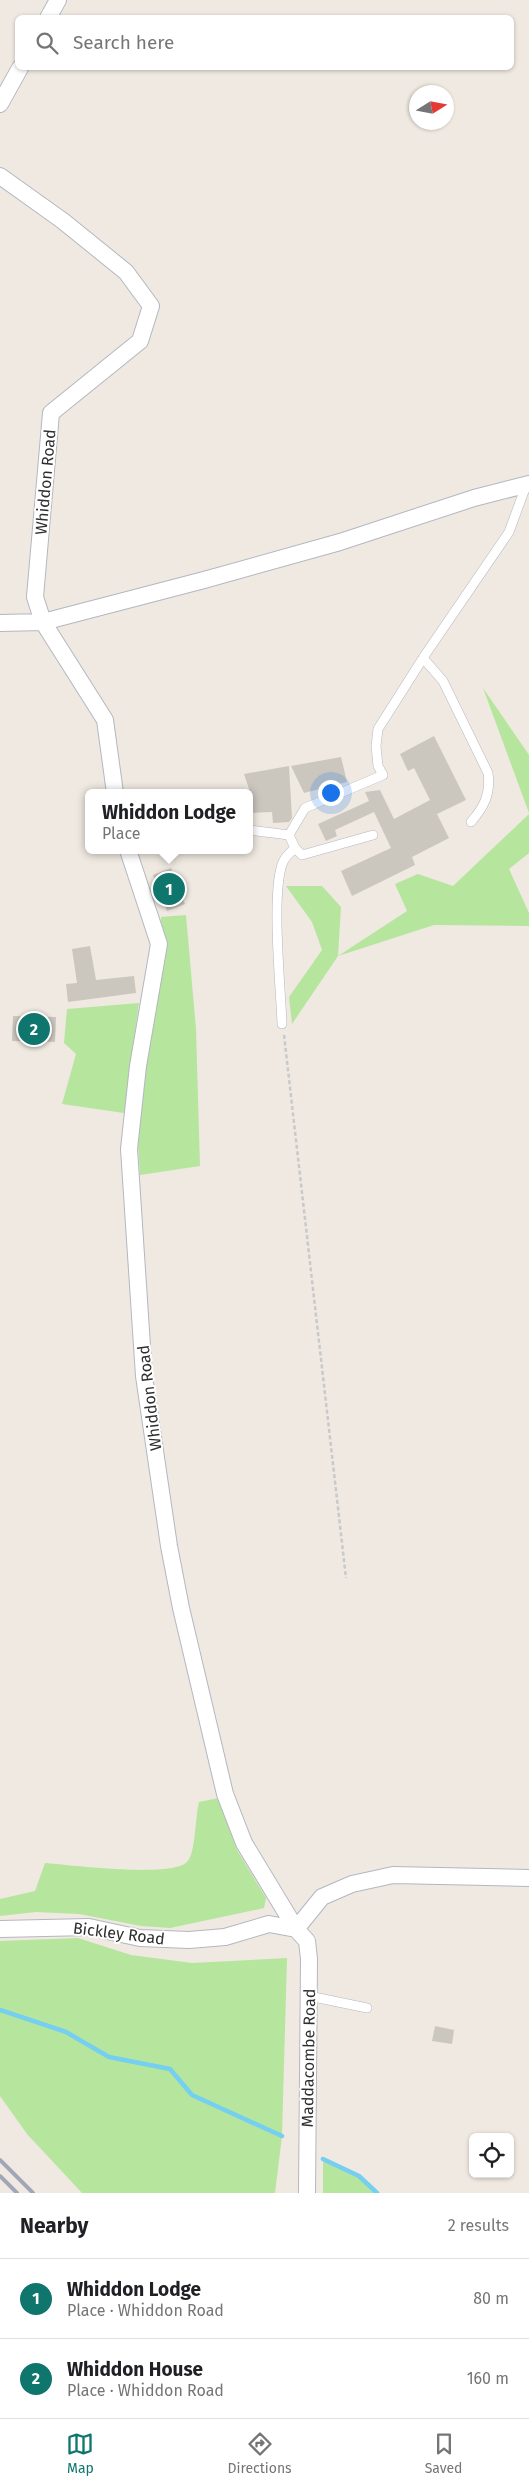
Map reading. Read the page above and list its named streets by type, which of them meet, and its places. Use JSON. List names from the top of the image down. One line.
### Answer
{"streets":{"street":["Whiddon Road","Bickley Road","Maddacombe Road"]},"crossings":[["Whiddon Road","Bickley Road"],["Whiddon Road","Maddacombe Road"],["Bickley Road","Maddacombe Road"]],"north":"right","page":{"search":"Search here","popup":["Whiddon Lodge","Place"],"pins":["1","2"],"heading":["Nearby","2 results"],"list":[{"mark":"1","name":"Whiddon Lodge","note":"Place · Whiddon Road","value":"80 m"},{"mark":"2","name":"Whiddon House","note":"Place · Whiddon Road","value":"160 m"}],"nav":["Map","Directions","Saved"]}}
